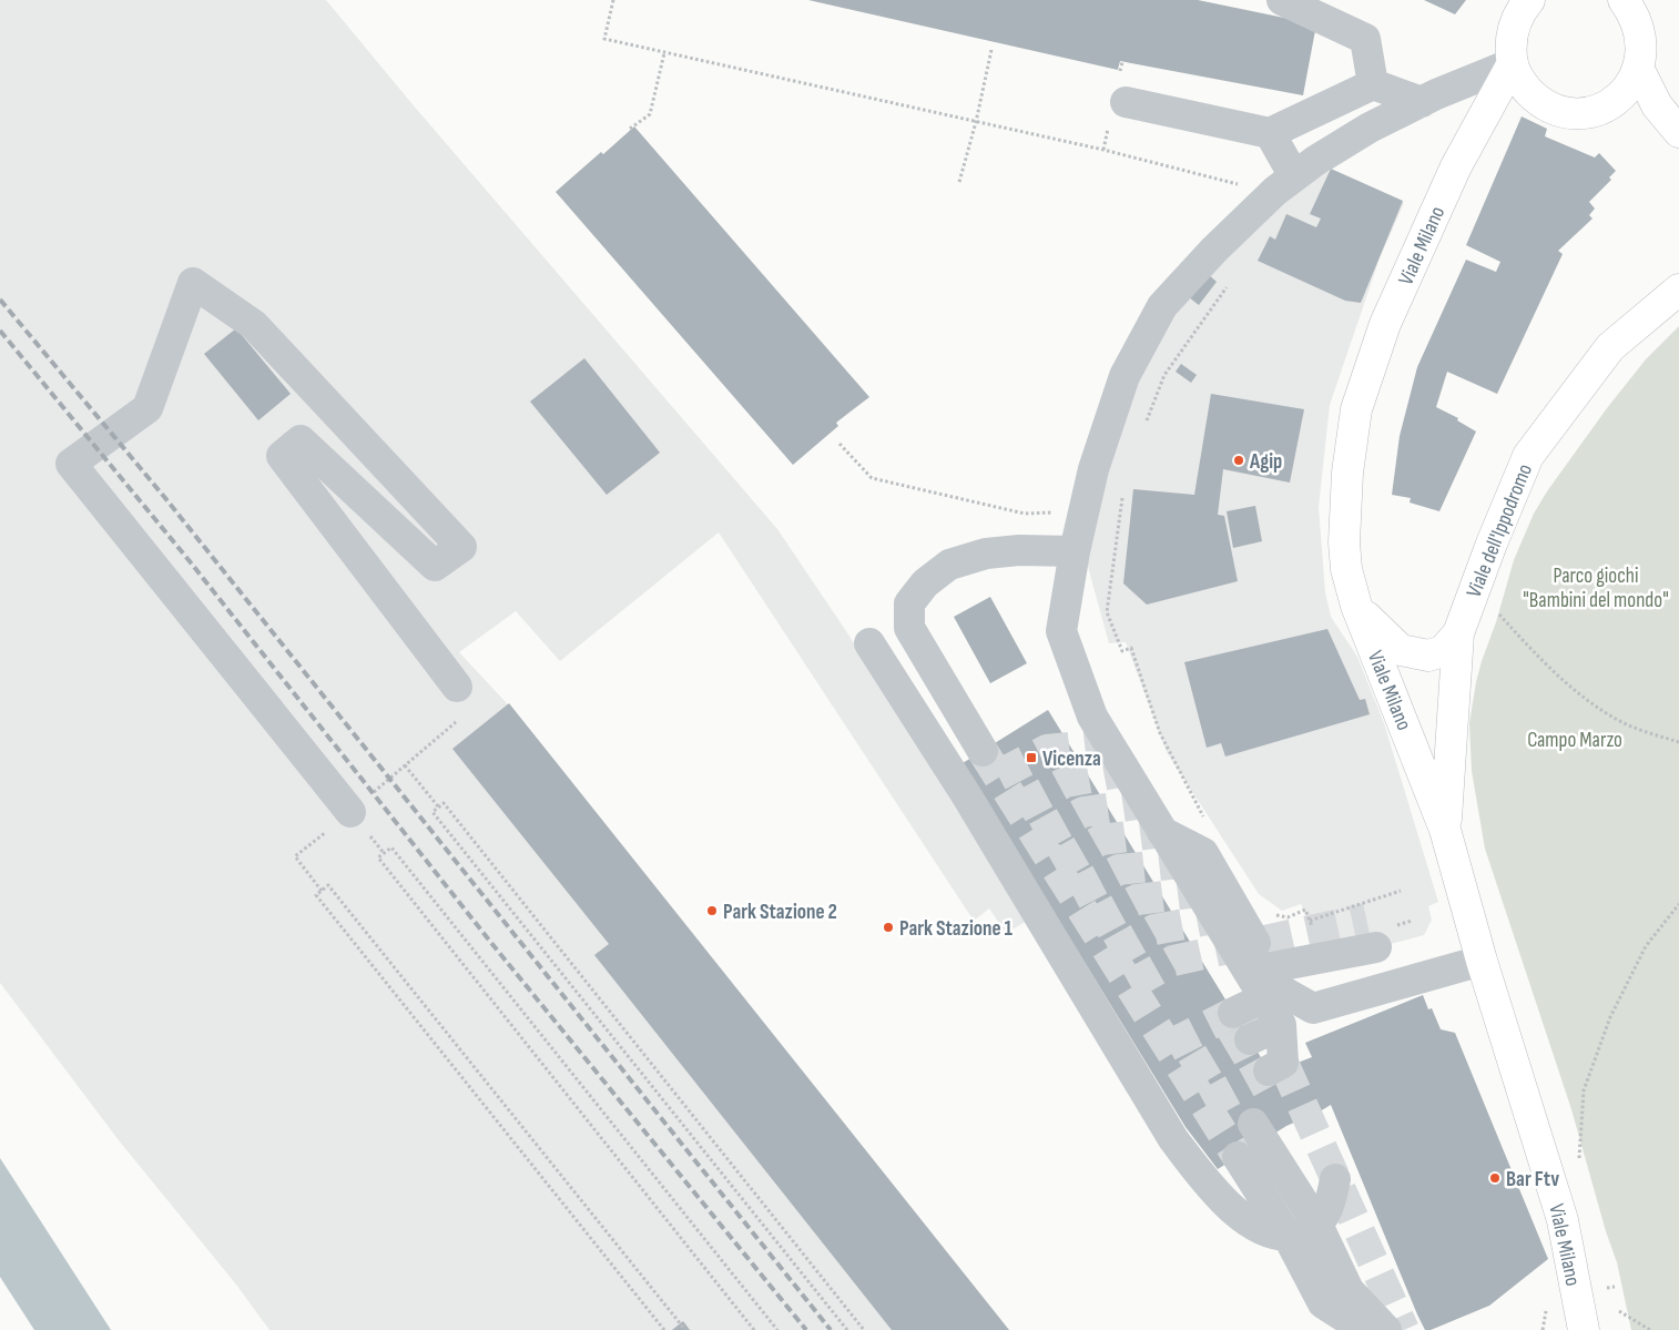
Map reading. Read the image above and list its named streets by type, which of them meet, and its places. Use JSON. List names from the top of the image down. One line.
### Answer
{"streets":{"main road":["Viale Milano","Viale dell'Ippodromo"]},"crossings":[["Viale Milano","Viale dell'Ippodromo"]],"parks":["Parco giochi \"Bambini del mondo\"","Campo Marzo"],"places":{"other":["Agip","Park Stazione 2","Park Stazione 1","Bar Ftv"],"transit":["Vicenza"]}}
